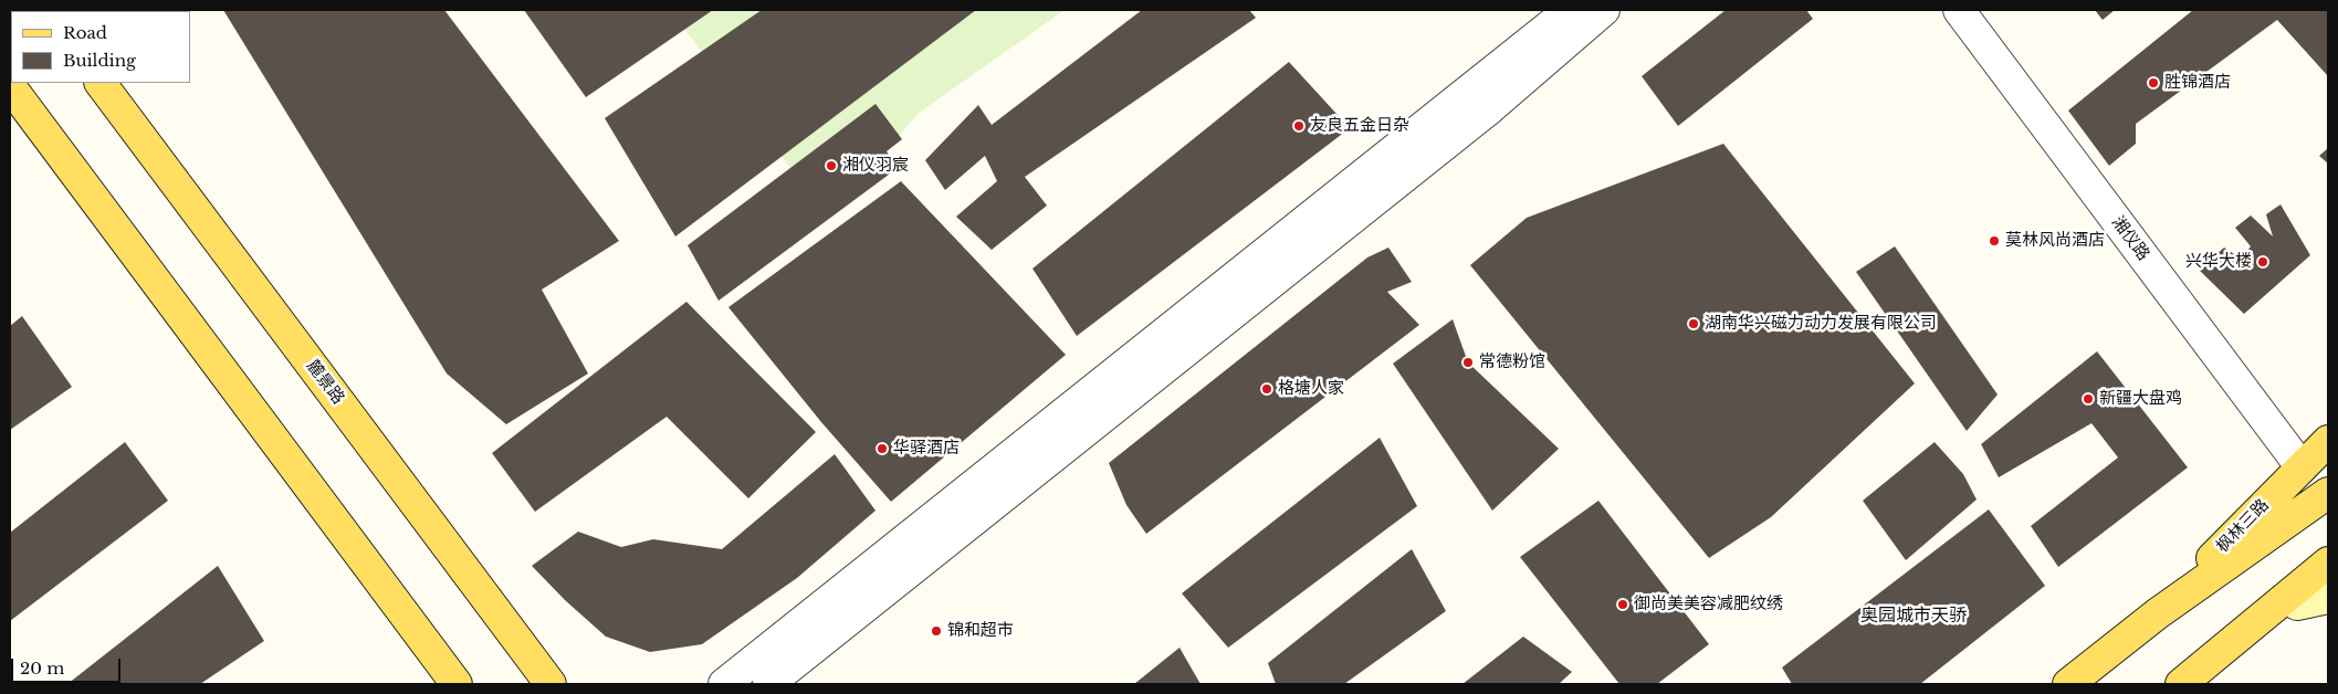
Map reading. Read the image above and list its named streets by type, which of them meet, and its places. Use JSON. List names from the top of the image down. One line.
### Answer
{"streets":{"main road":["麓景路","枫林三路"],"street":["湘仪路"]},"crossings":[["湘仪路","枫林三路"]],"districts":["奥园城市天骄"],"places":["胜锦酒店","友良五金日杂","湘仪羽宸","莫林风尚酒店","兴华大楼","湖南华兴磁力动力发展有限公司","常德粉馆","格塘人家","新疆大盘鸡","华驿酒店","御尚美美容减肥纹绣","锦和超市"],"legend":["Road","Building"],"scale_bar":"20 m"}
